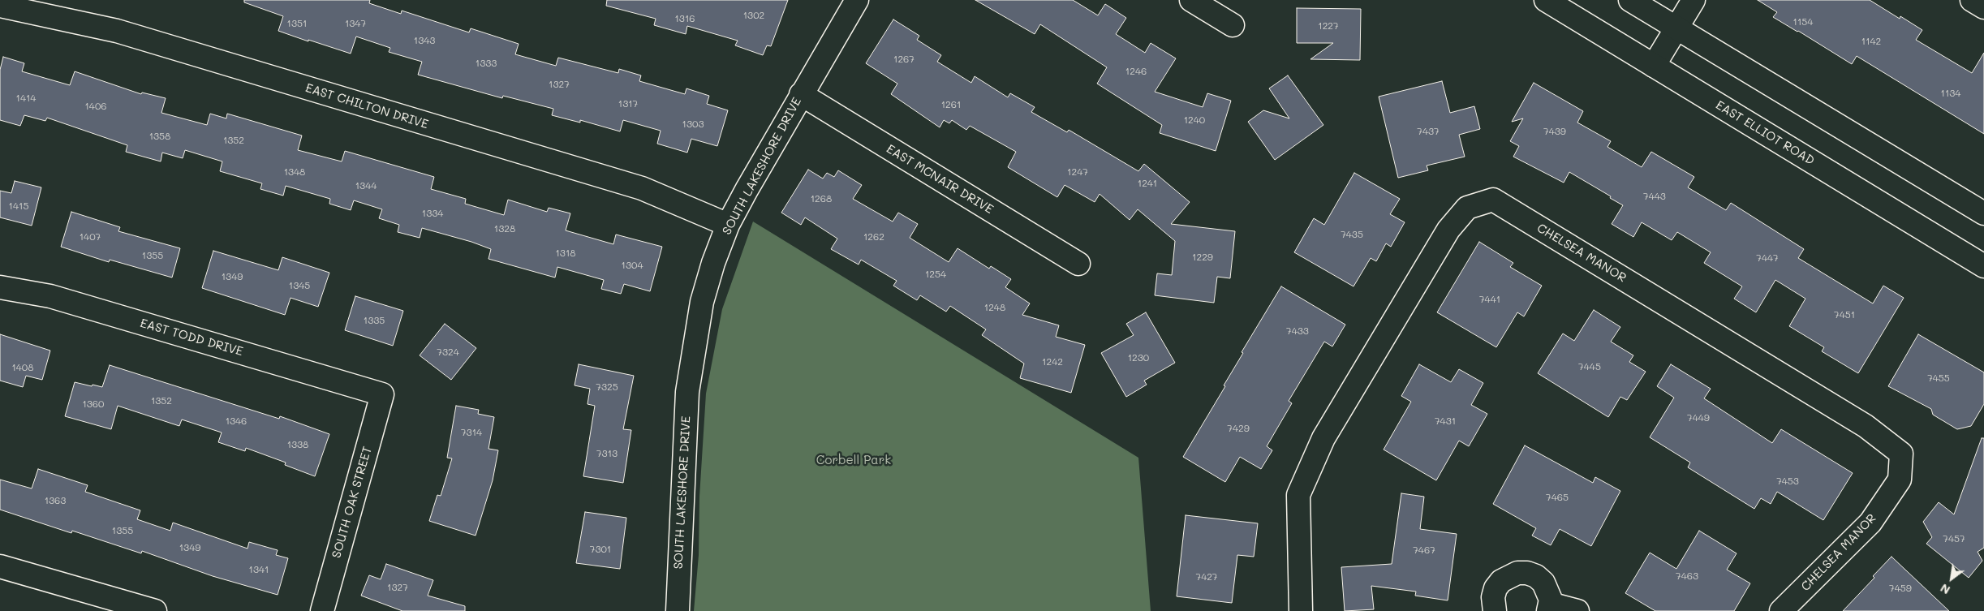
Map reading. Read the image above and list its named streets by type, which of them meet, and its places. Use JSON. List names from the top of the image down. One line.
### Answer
{"streets":{"street":["EAST CHILTON DRIVE","EAST ELLIOT ROAD","SOUTH LAKESHORE DRIVE","EAST MCNAIR DRIVE","CHELSEA MANOR","EAST TODD DRIVE","SOUTH OAK STREET"]},"crossings":[["EAST CHILTON DRIVE","SOUTH LAKESHORE DRIVE"],["SOUTH LAKESHORE DRIVE","EAST MCNAIR DRIVE"],["EAST TODD DRIVE","SOUTH OAK STREET"]],"parks":["Corbell Park"],"house_numbers":["1302","1316","1154","1351","1347","1227","1343","1142","1267","1333","1246","1327","1134","1414","1317","1261","1406","1240","1303","7437","7439","1358","1352","1348","1247","1241","1344","7443","1268","1415","1334","1328","7435","1407","1262","1318","1355","1229","7447","1304","1254","1349","1345","7441","1248","7451","1335","7433","7324","1230","1242","7445","1408","7455","7325","1352","1360","7449","1346","7431","7429","7314","1338","7313","7453","7465","1363","1355","7457","1349","7301","7467","1341","7463","7427","1327","7459"],"north":"bottom left"}
